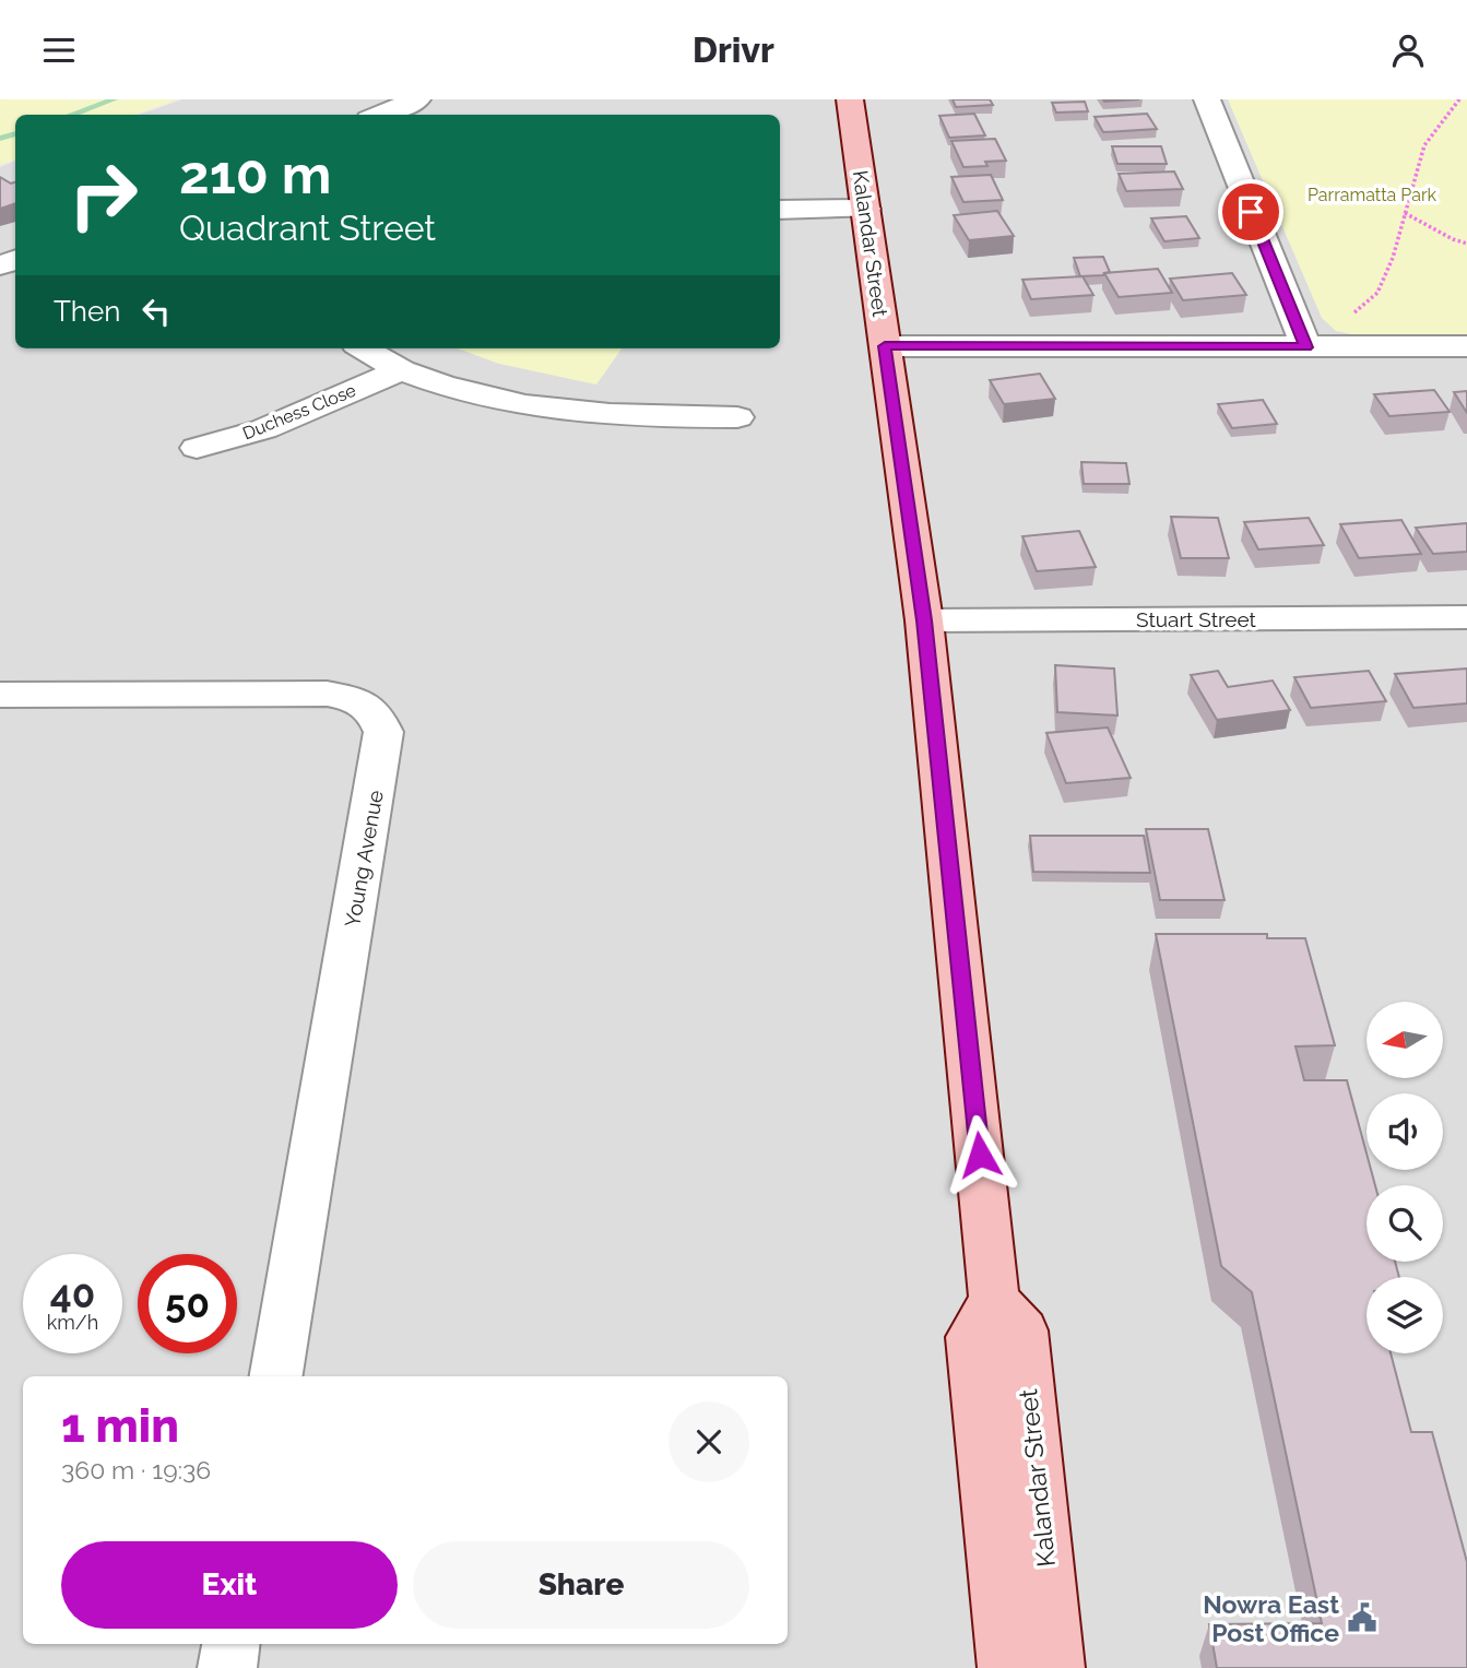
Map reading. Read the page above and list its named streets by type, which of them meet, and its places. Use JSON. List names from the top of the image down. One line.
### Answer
{"streets":{"main road":["Kalandar Street"],"street":["Duchess Close","Stuart Street","Young Avenue"]},"crossings":[["Kalandar Street","Stuart Street"]],"parks":["Parramatta Park"],"places":{"public building":["Nowra East Post Office"]},"north":"left","page":{"header":"Drivr","turn":["210 m","Quadrant Street"],"then":"Then","speed":"40 km/h","limit":"50","heading":["1 min","360 m · 19:36"],"buttons":["Exit","Share"]}}
